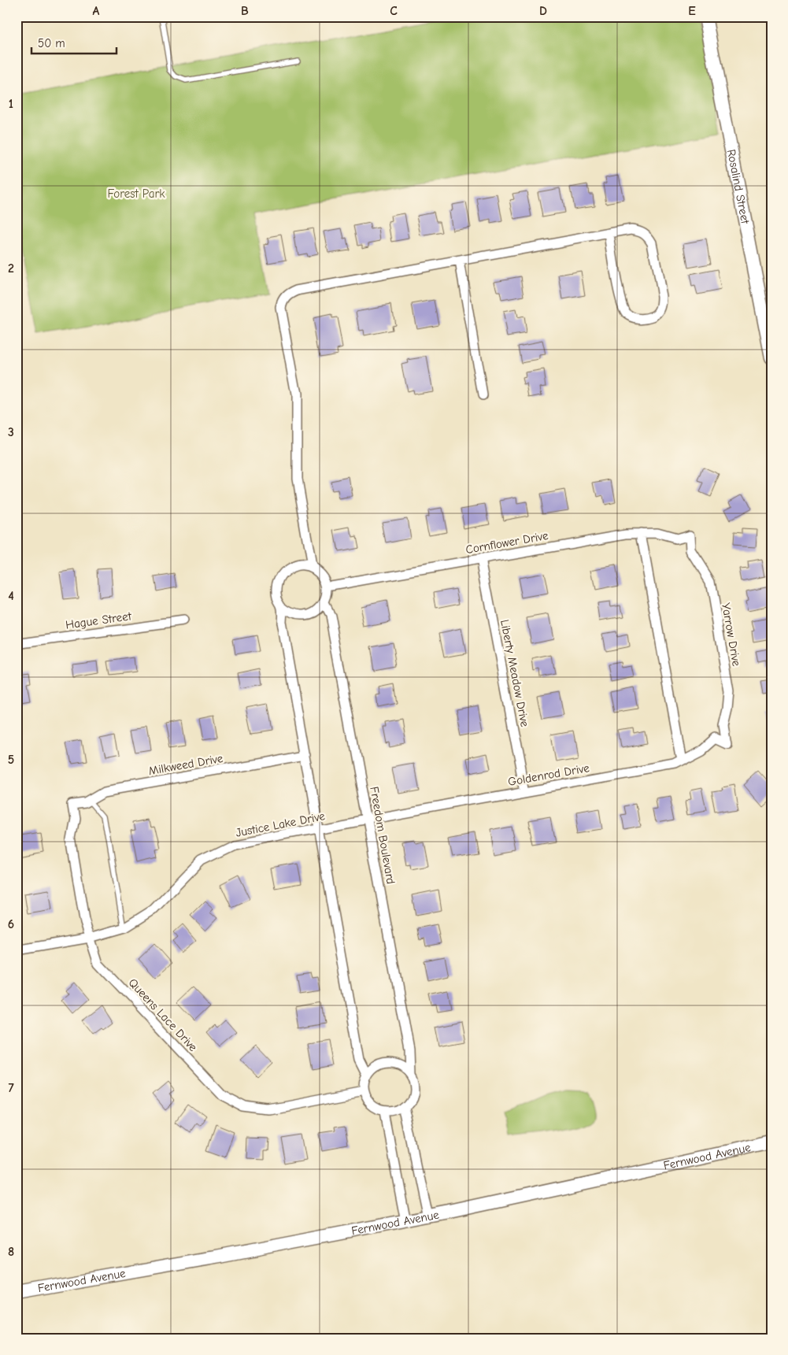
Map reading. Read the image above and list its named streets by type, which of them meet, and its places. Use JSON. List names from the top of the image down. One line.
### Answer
{"streets":{"street":["Rosalind Street","Cornflower Drive","Hague Street","Yarrow Drive","Liberty Meadow Drive","Milkweed Drive","Goldenrod Drive","Justice Lake Drive","Freedom Boulevard","Queens Lace Drive","Fernwood Avenue"]},"crossings":[["Cornflower Drive","Yarrow Drive"],["Cornflower Drive","Liberty Meadow Drive"],["Cornflower Drive","Freedom Boulevard"],["Yarrow Drive","Goldenrod Drive"],["Liberty Meadow Drive","Goldenrod Drive"],["Milkweed Drive","Queens Lace Drive"],["Goldenrod Drive","Justice Lake Drive"],["Goldenrod Drive","Freedom Boulevard"],["Justice Lake Drive","Freedom Boulevard"],["Justice Lake Drive","Queens Lace Drive"],["Freedom Boulevard","Queens Lace Drive"]],"parks":["Forest Park"],"scale_bar":"50 m","grid":{"columns":["A","B","C","D","E"],"rows":["1","2","3","4","5","6","7","8"]}}
